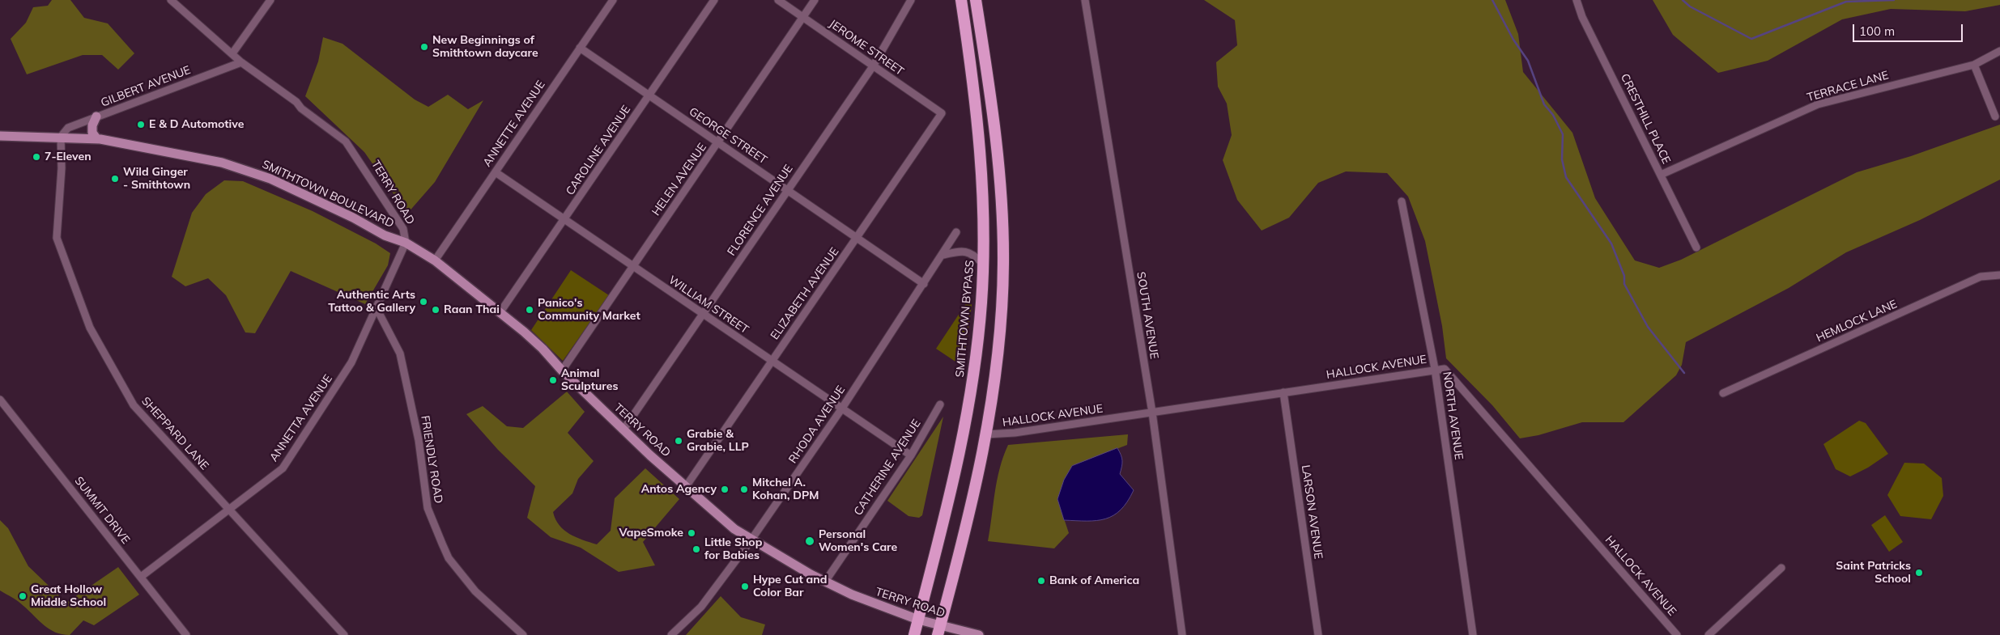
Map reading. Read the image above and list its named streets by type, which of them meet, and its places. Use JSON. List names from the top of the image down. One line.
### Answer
{"streets":{"highway":["SMITHTOWN BYPASS"],"main road":["TERRY ROAD","SMITHTOWN BOULEVARD"],"street":["JEROME STREET","GILBERT AVENUE","TERRACE LANE","CRESTHILL PLACE","ANNETTE AVENUE","GEORGE STREET","CAROLINE AVENUE","HELEN AVENUE","FLORENCE AVENUE","ELIZABETH AVENUE","WILLIAM STREET","SOUTH AVENUE","HEMLOCK LANE","HALLOCK AVENUE","NORTH AVENUE","ANNETTA AVENUE","RHODA AVENUE","SHEPPARD LANE","FRIENDLY ROAD","CATHERINE AVENUE","SUMMIT DRIVE","LARSON AVENUE"]},"crossings":[["JEROME STREET","HELEN AVENUE"],["JEROME STREET","FLORENCE AVENUE"],["JEROME STREET","ELIZABETH AVENUE"],["GILBERT AVENUE","TERRY ROAD"],["GILBERT AVENUE","SMITHTOWN BOULEVARD"],["GILBERT AVENUE","SHEPPARD LANE"],["TERRACE LANE","CRESTHILL PLACE"],["ANNETTE AVENUE","GEORGE STREET"],["ANNETTE AVENUE","TERRY ROAD"],["ANNETTE AVENUE","WILLIAM STREET"],["GEORGE STREET","CAROLINE AVENUE"],["GEORGE STREET","HELEN AVENUE"],["GEORGE STREET","FLORENCE AVENUE"],["GEORGE STREET","ELIZABETH AVENUE"],["GEORGE STREET","RHODA AVENUE"],["CAROLINE AVENUE","TERRY ROAD"],["CAROLINE AVENUE","WILLIAM STREET"],["HELEN AVENUE","TERRY ROAD"],["HELEN AVENUE","WILLIAM STREET"],["TERRY ROAD","SMITHTOWN BOULEVARD"],["TERRY ROAD","FLORENCE AVENUE"],["TERRY ROAD","ELIZABETH AVENUE"],["TERRY ROAD","SMITHTOWN BYPASS"],["TERRY ROAD","ANNETTA AVENUE"],["TERRY ROAD","RHODA AVENUE"],["TERRY ROAD","CATHERINE AVENUE"],["SMITHTOWN BOULEVARD","ANNETTA AVENUE"],["SMITHTOWN BOULEVARD","SHEPPARD LANE"],["FLORENCE AVENUE","WILLIAM STREET"],["ELIZABETH AVENUE","WILLIAM STREET"],["WILLIAM STREET","RHODA AVENUE"],["WILLIAM STREET","CATHERINE AVENUE"],["SOUTH AVENUE","HALLOCK AVENUE"],["HALLOCK AVENUE","NORTH AVENUE"],["HALLOCK AVENUE","LARSON AVENUE"],["ANNETTA AVENUE","SHEPPARD LANE"],["ANNETTA AVENUE","FRIENDLY ROAD"],["ANNETTA AVENUE","SUMMIT DRIVE"]],"places":["New Beginnings of Smithtown daycare","E & D Automotive","7-Eleven","Wild Ginger - Smithtown","Authentic Arts Tattoo & Gallery","Raan Thai","Panico's Community Market","Animal Sculptures","Grabie & Grabie, LLP","Antos Agency","Mitchel A. Kohan, DPM","VapeSmoke","Personal Women's Care","Little Shop for Babies","Saint Patricks School","Bank of America","Hype Cut and Color Bar","Great Hollow Middle School"],"scale_bar":"100 m"}
